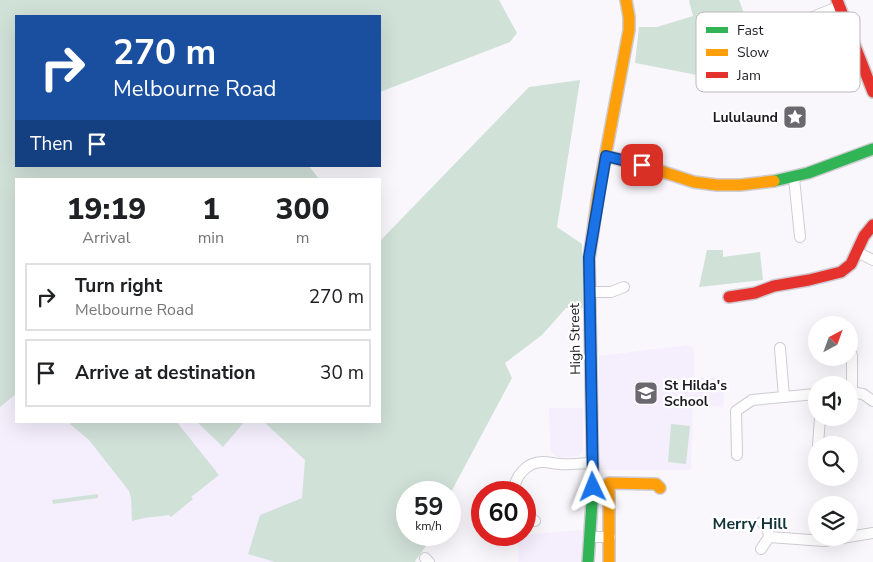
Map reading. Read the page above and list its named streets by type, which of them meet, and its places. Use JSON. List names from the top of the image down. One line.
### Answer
{"streets":{"street":["High Street"]},"districts":["Merry Hill"],"places":{"place":["Lululaund"],"school or university":["St Hilda's School"]},"legend":["Fast","Slow","Jam"],"north":"top right","page":{"turn":["270 m","Melbourne Road"],"then":"Then","eta":["19:19","Arrival","1","min","300","m"],"list":[{"name":"Turn right","note":"Melbourne Road","value":"270 m"},{"name":"Arrive at destination","value":"30 m"}],"speed":"59 km/h","limit":"60"}}
